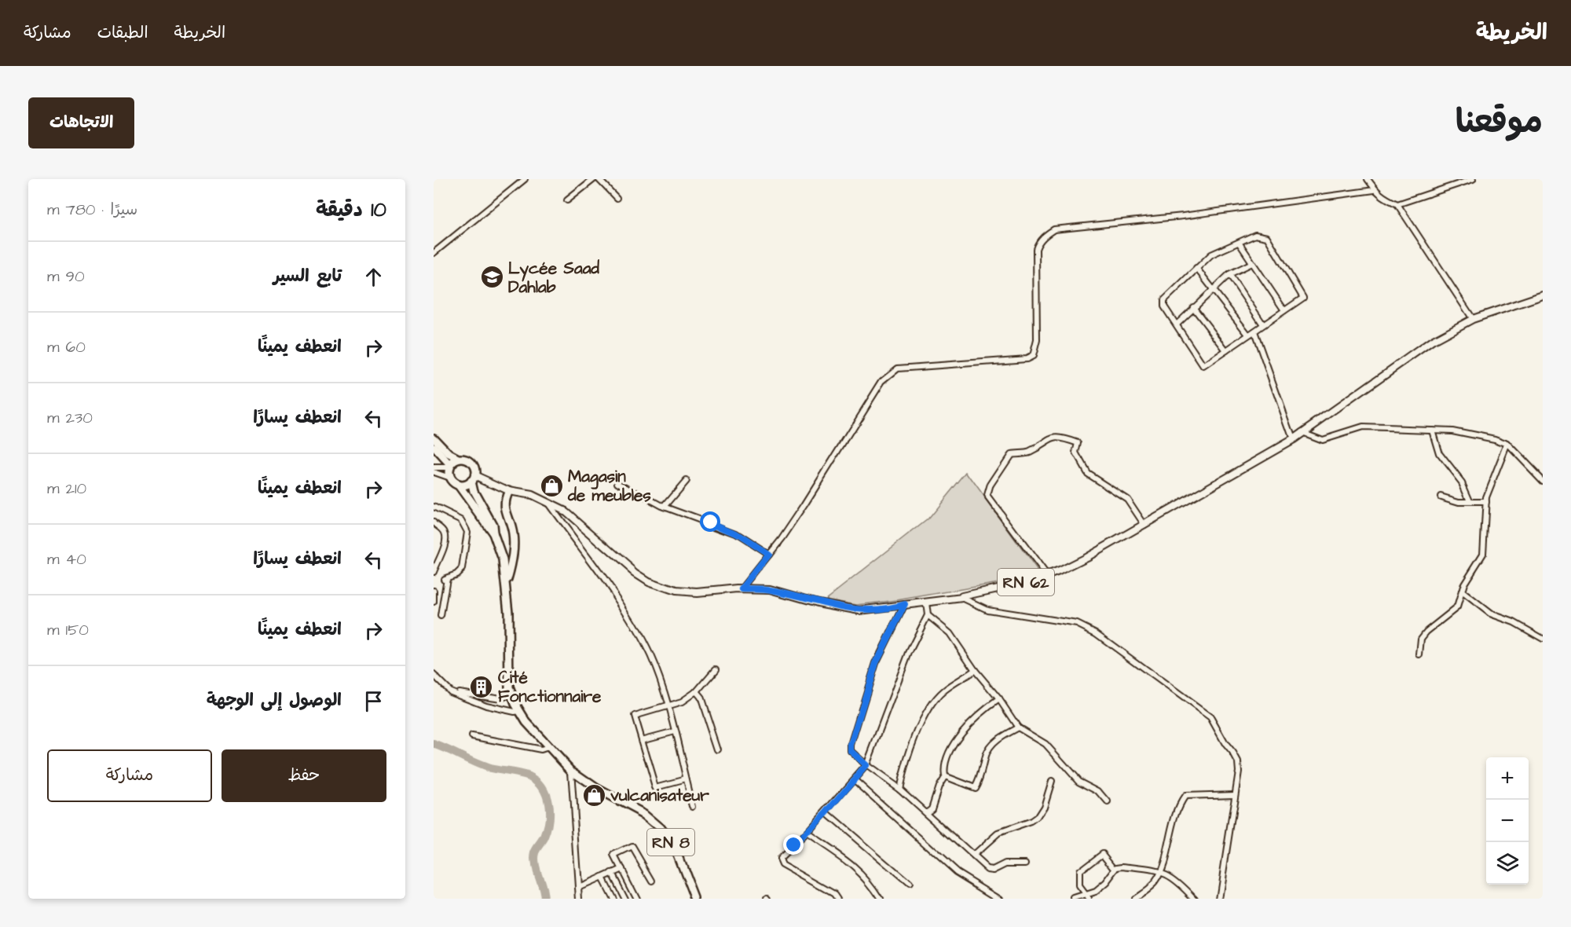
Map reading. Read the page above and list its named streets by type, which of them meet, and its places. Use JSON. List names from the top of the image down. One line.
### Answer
{"streets":{"highway":["RN 8"],"main road":["RN 62"]},"crossings":[["RN 62","RN 8"]],"places":{"school or university":["Lycée Saad Dahlab"],"shop":["Magasin de meubles","vulcanisateur"],"building":["Cité Fonctionnaire"]},"page":{"header":"الخريطة","nav":["الخريطة","الطبقات","مشاركة"],"title":"موقعنا","buttons":["الاتجاهات",["حفظ","مشاركة"]],"heading":["10 دقيقة","سيرًا · 780 m"],"list":[["تابع السير","90 m"],["انعطف يمينًا","60 m"],["انعطف يسارًا","230 m"],["انعطف يمينًا","210 m"],["انعطف يسارًا","40 m"],["انعطف يمينًا","150 m"],"الوصول إلى الوجهة"],"map_buttons":["+","−"]}}
